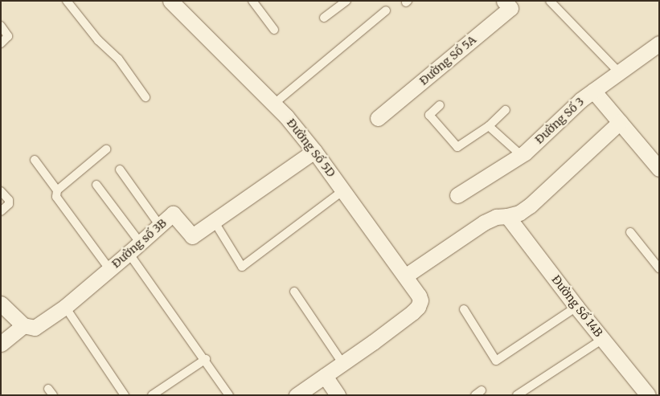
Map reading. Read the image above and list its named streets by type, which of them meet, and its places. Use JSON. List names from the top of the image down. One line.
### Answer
{"streets":{"street":["Đường Số 5A","Đường Số 3","Đường Số 5D","Đường số 3B","Đường Số 14B"]},"crossings":[["Đường Số 5D","Đường số 3B"]]}
